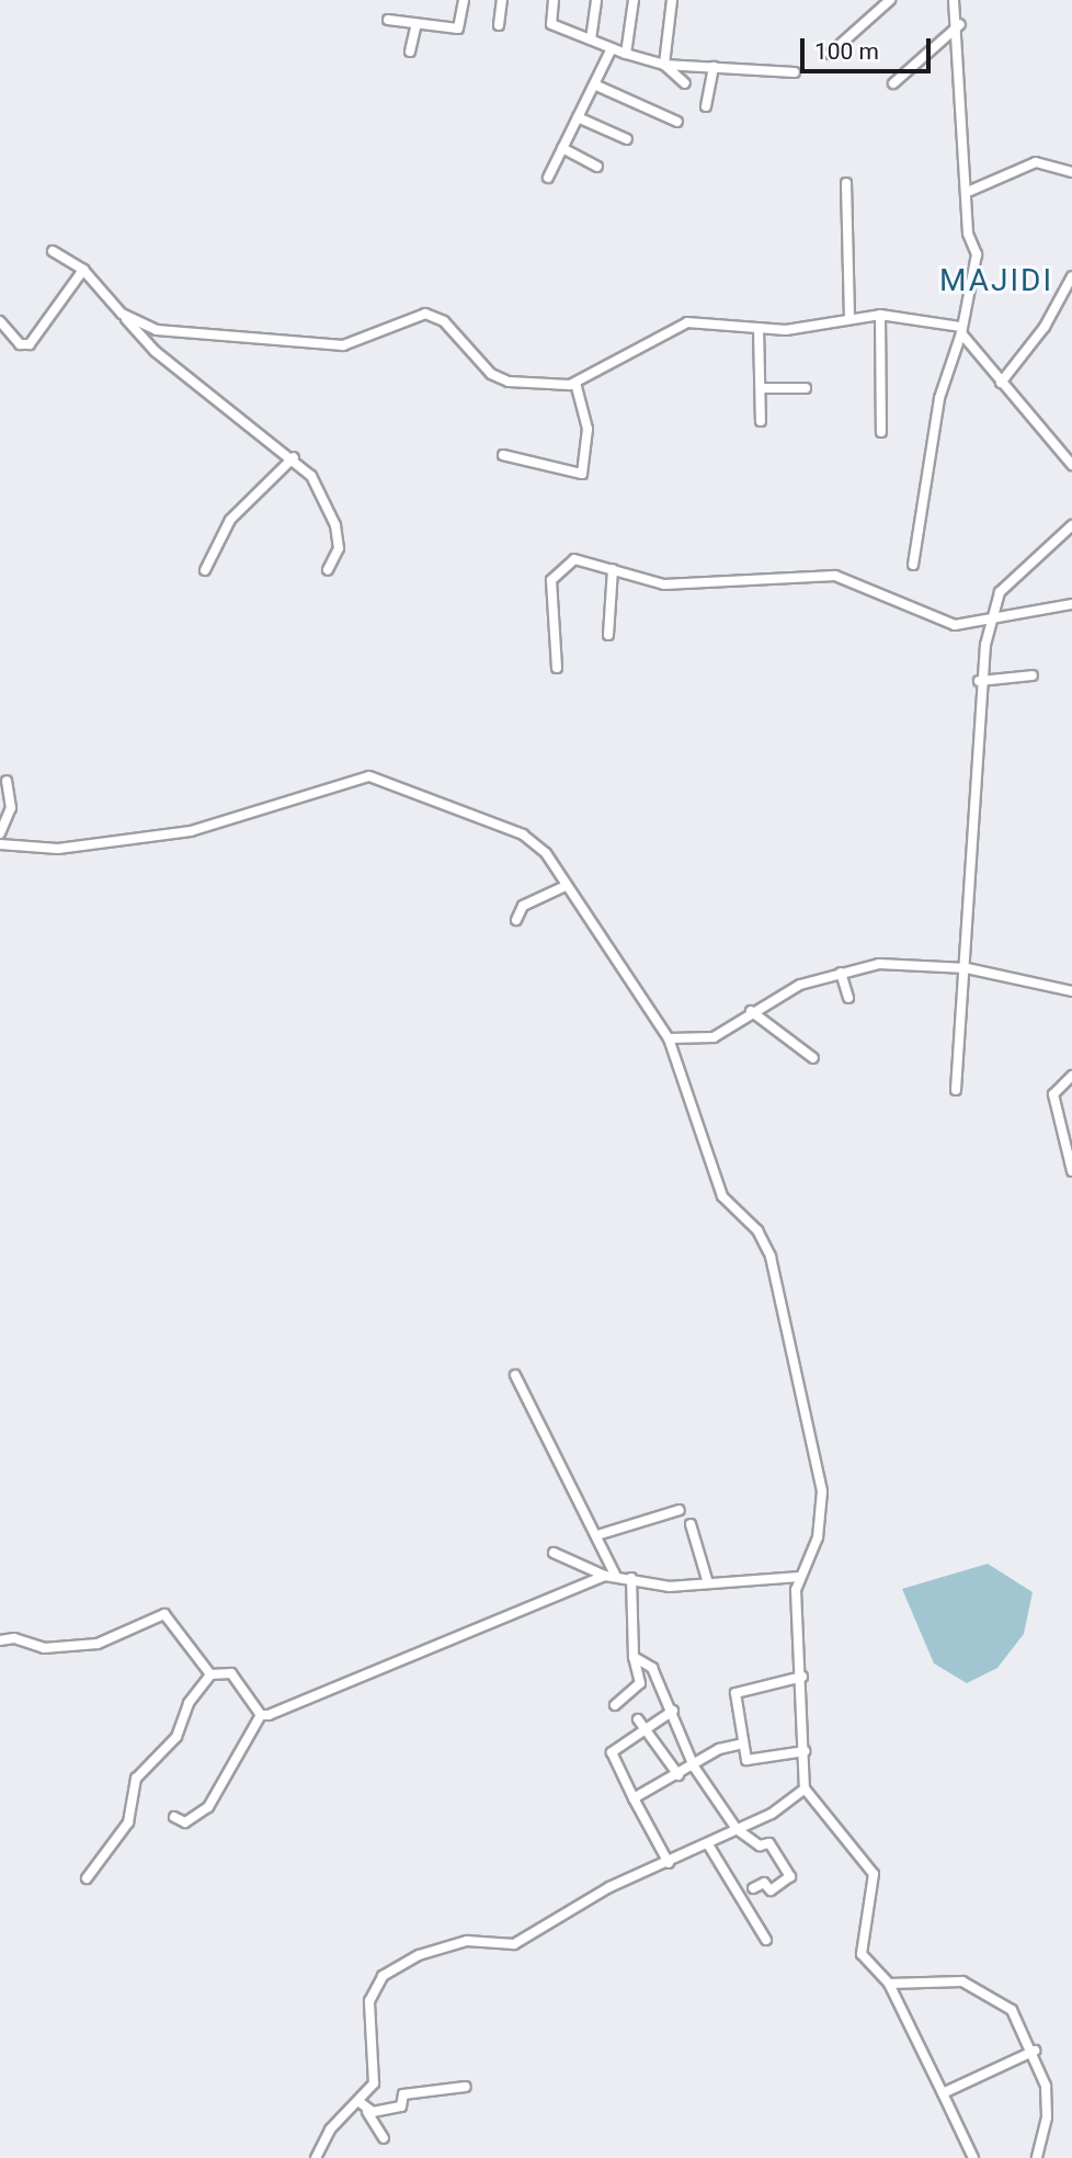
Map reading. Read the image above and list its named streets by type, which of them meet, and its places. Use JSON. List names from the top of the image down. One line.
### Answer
{"districts":["MAJIDI"],"scale_bar":"100 m"}
